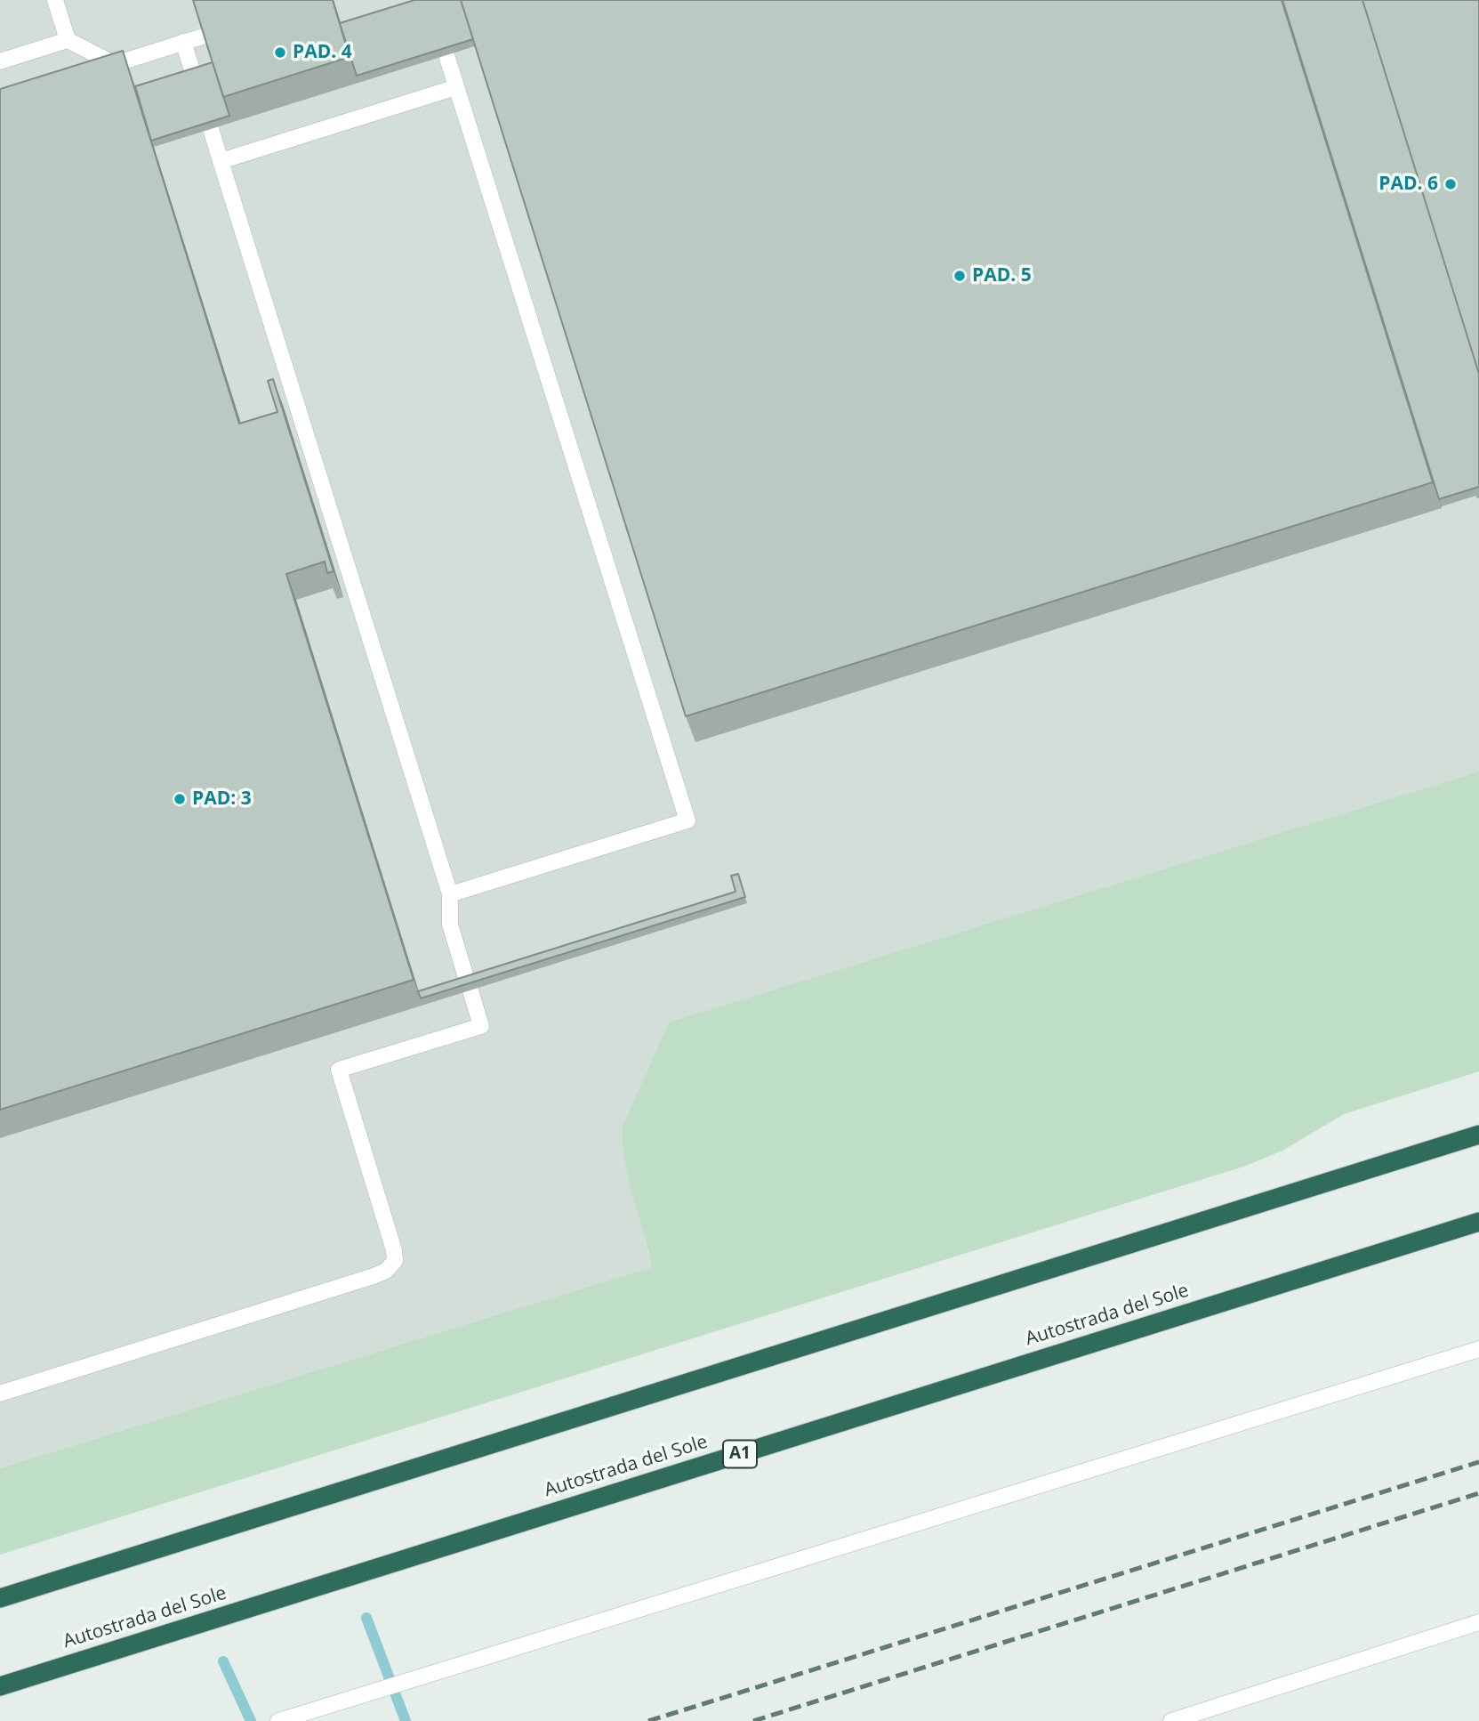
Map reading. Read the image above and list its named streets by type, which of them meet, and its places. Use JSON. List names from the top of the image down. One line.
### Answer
{"streets":{"highway":["Autostrada del Sole","A1"]},"places":["PAD. 4","PAD. 6","PAD. 5","PAD: 3"]}
